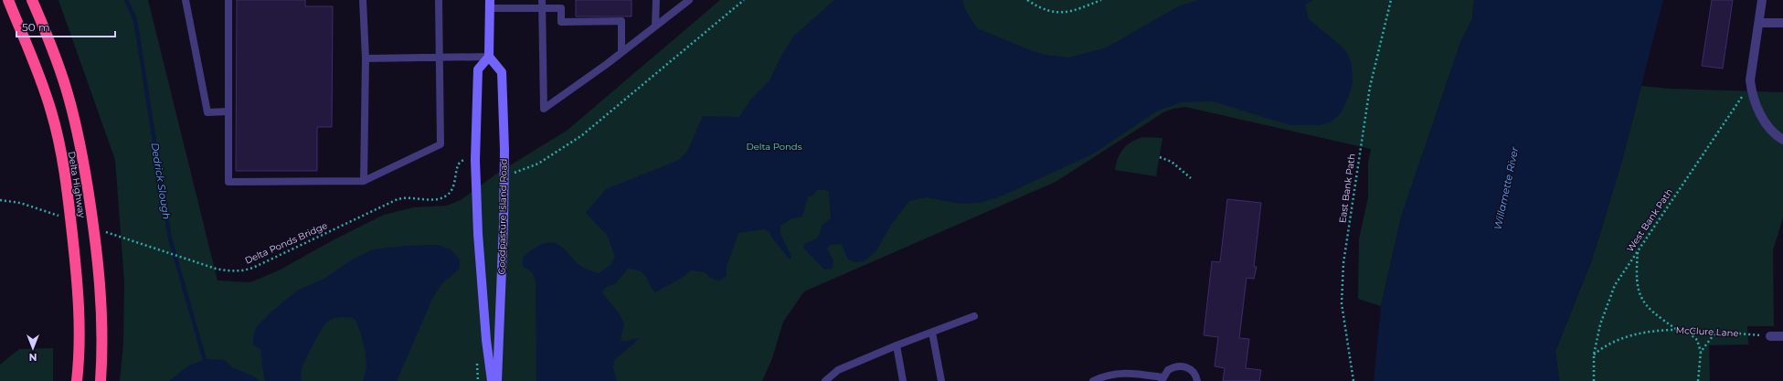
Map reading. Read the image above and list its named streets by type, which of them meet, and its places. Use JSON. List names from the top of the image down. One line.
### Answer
{"streets":{"highway":["Delta Highway"],"main road":["Goodpasture Island Road"],"path":["East Bank Path","West Bank Path","Delta Ponds Bridge","McClure Lane"]},"crossings":[["West Bank Path","McClure Lane"]],"water":["Dedrick Slough","Willamette River"],"parks":["Delta Ponds"],"scale_bar":"50 m","north":"bottom"}
